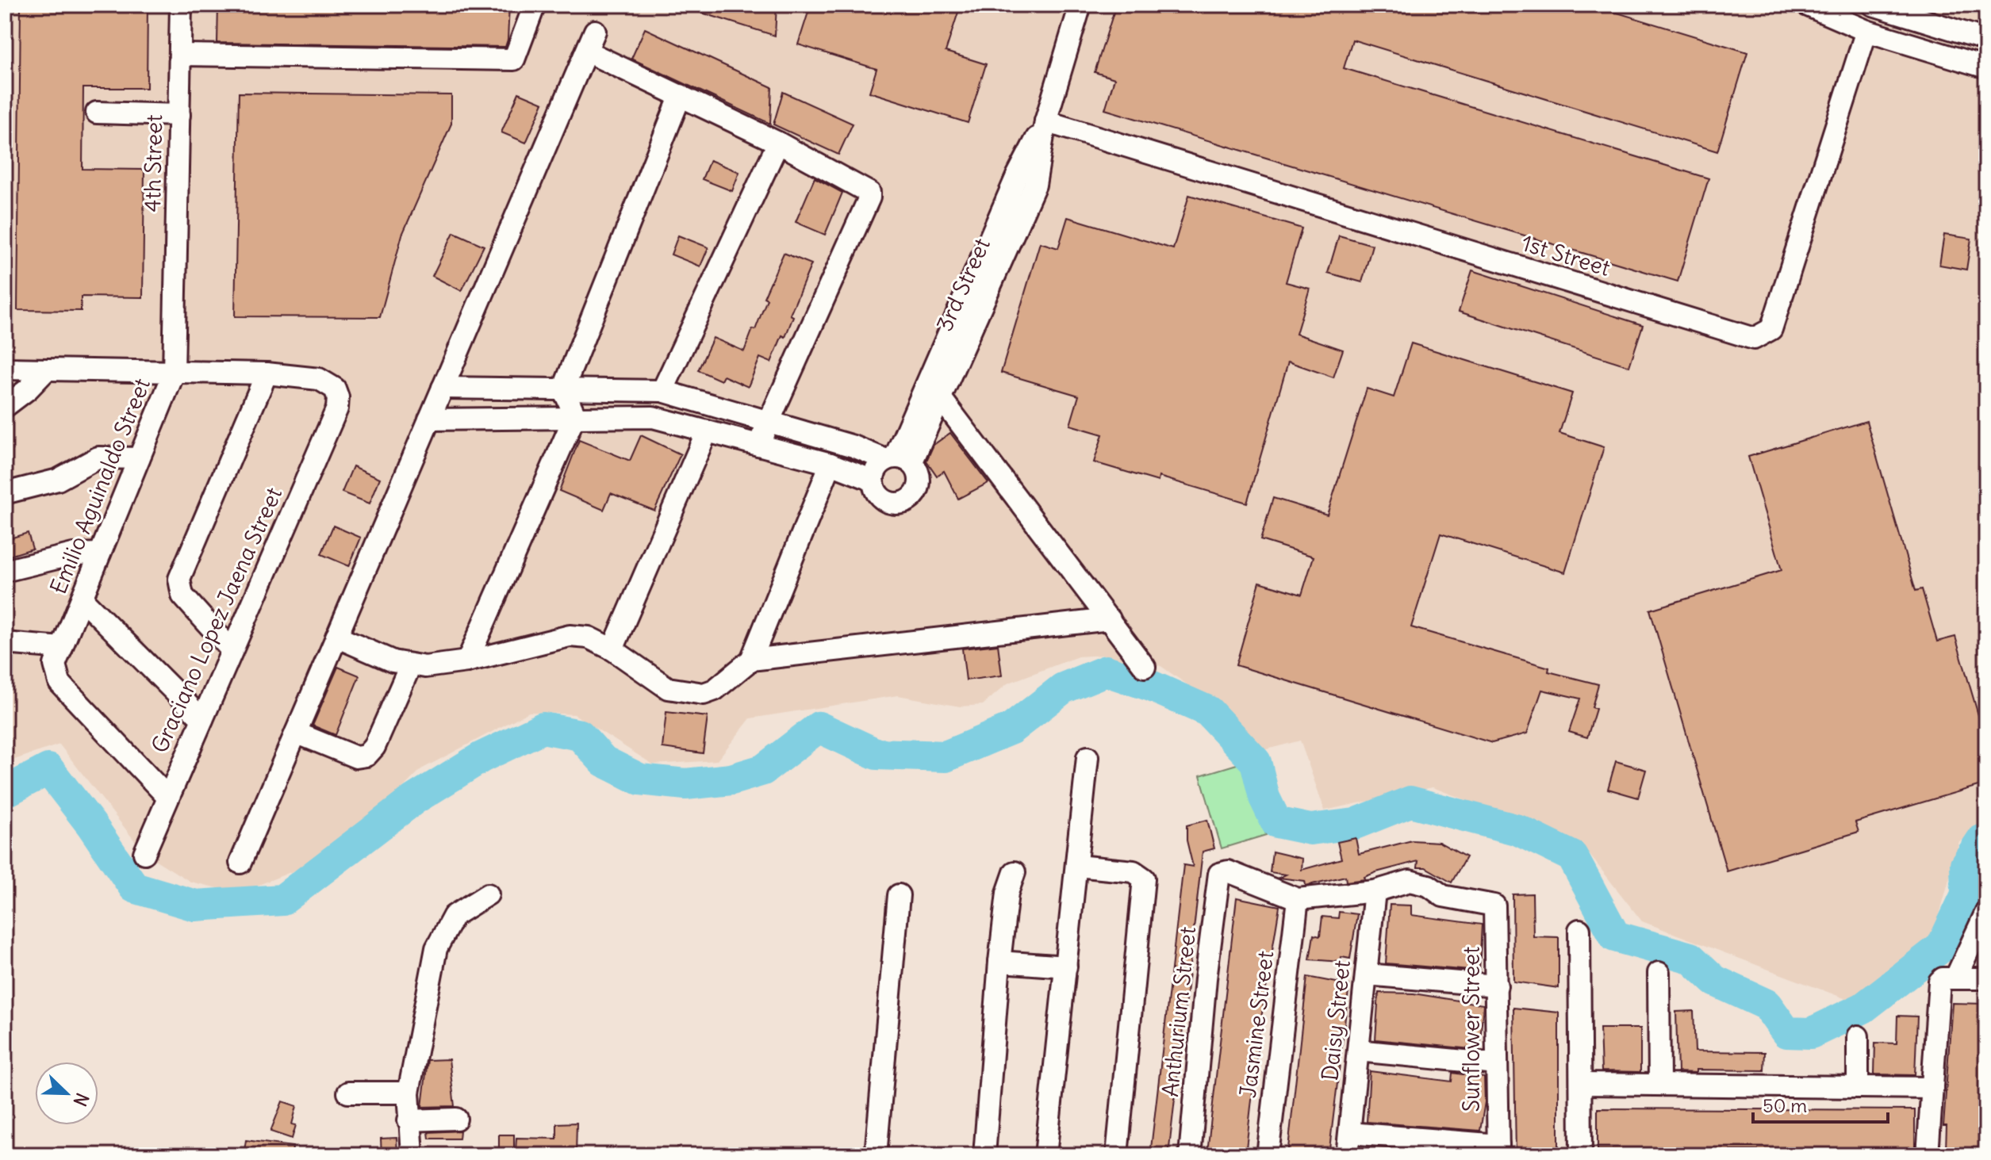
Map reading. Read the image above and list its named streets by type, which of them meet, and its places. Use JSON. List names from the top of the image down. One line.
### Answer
{"streets":{"street":["4th Street","1st Street","3rd Street","Emilio Aguinaldo Street","Graciano Lopez Jaena Street","Anthurium Street","Daisy Street","Jasmine Street","Sunflower Street"]},"crossings":[["4th Street","Emilio Aguinaldo Street"],["1st Street","3rd Street"],["Anthurium Street","Jasmine Street"],["Daisy Street","Sunflower Street"]],"scale_bar":"50 m","north":"bottom right"}
